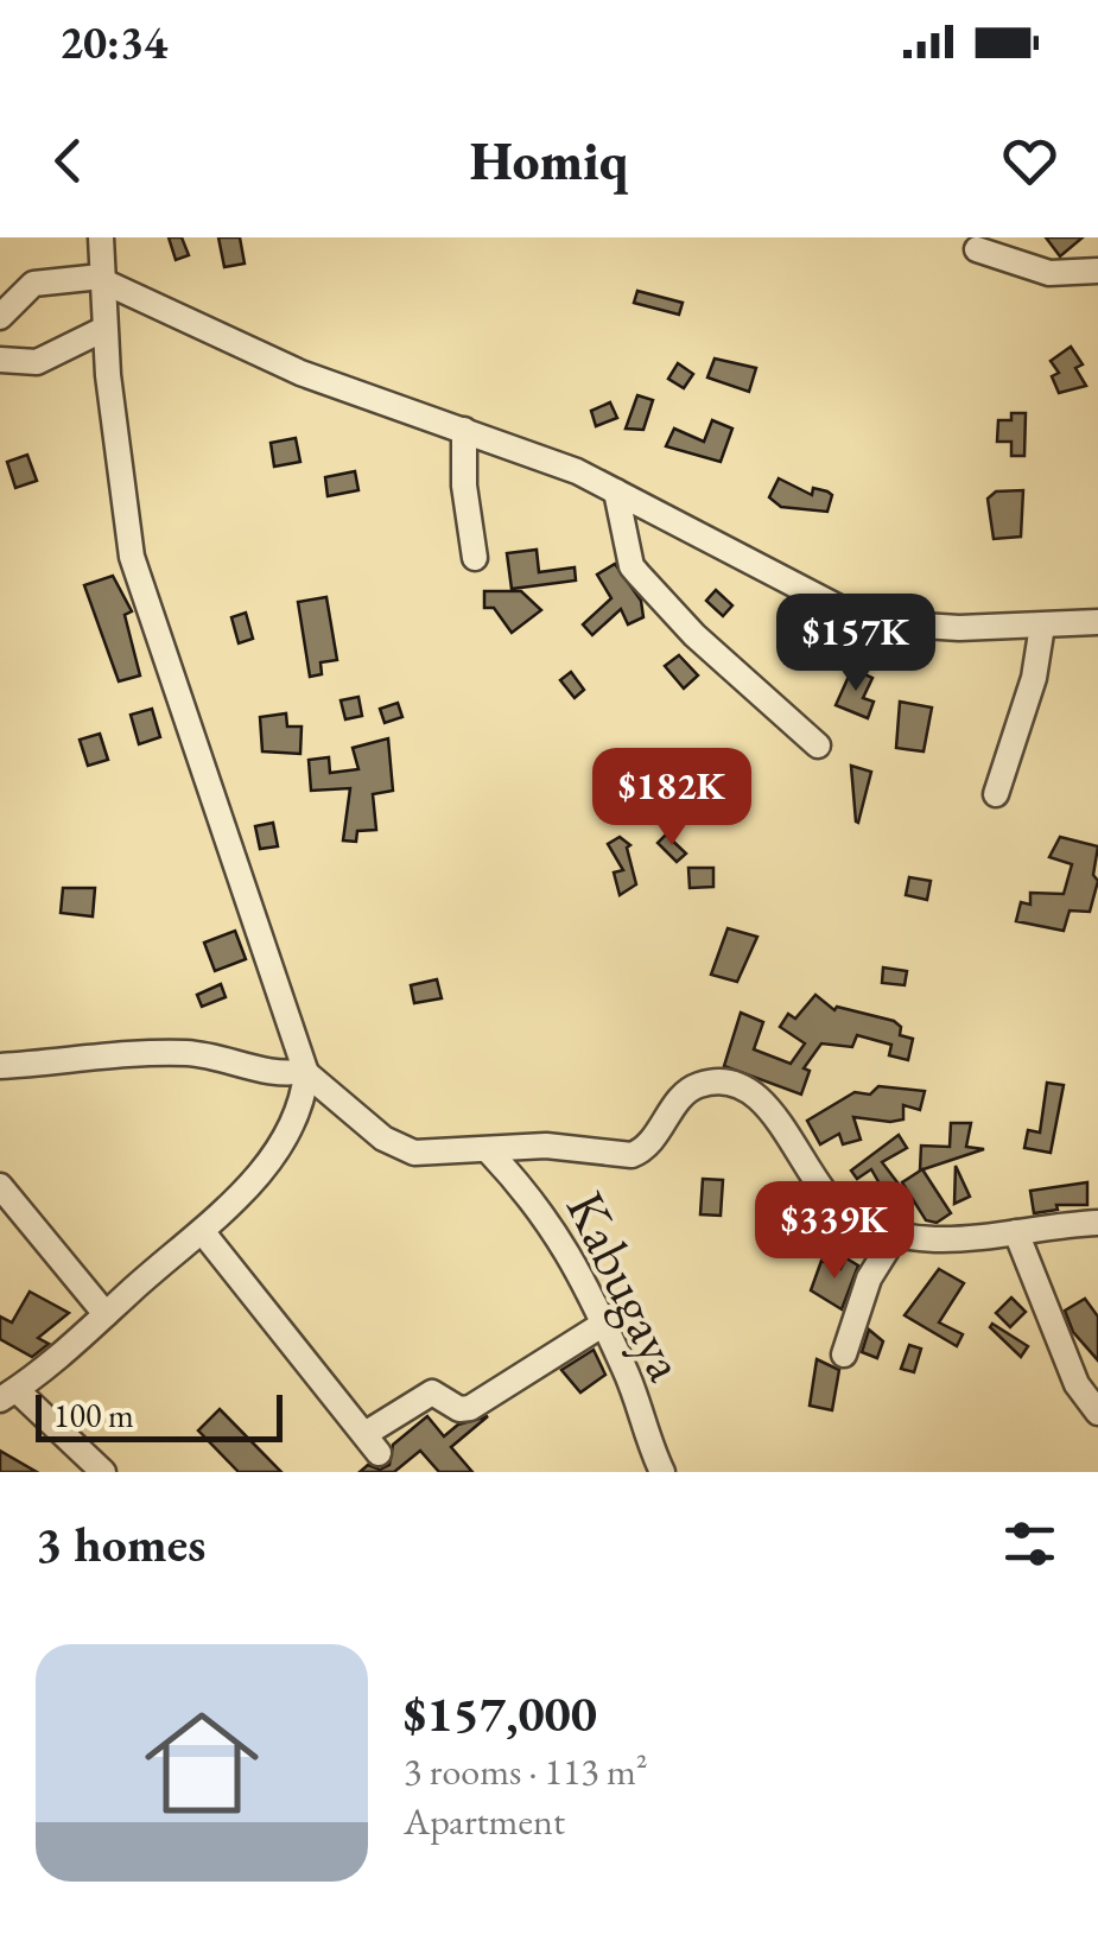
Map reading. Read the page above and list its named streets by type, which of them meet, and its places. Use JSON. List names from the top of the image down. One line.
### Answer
{"streets":{"street":["Kabugaya"]},"scale_bar":"100 m","page":{"status":"20:34","header":"Homiq","price":["$157K","$182K","$339K"],"scale":"100 m","heading":"3 homes","list":[{"name":"$157,000","note":"3 rooms · 113 m² · Apartment"}]}}
